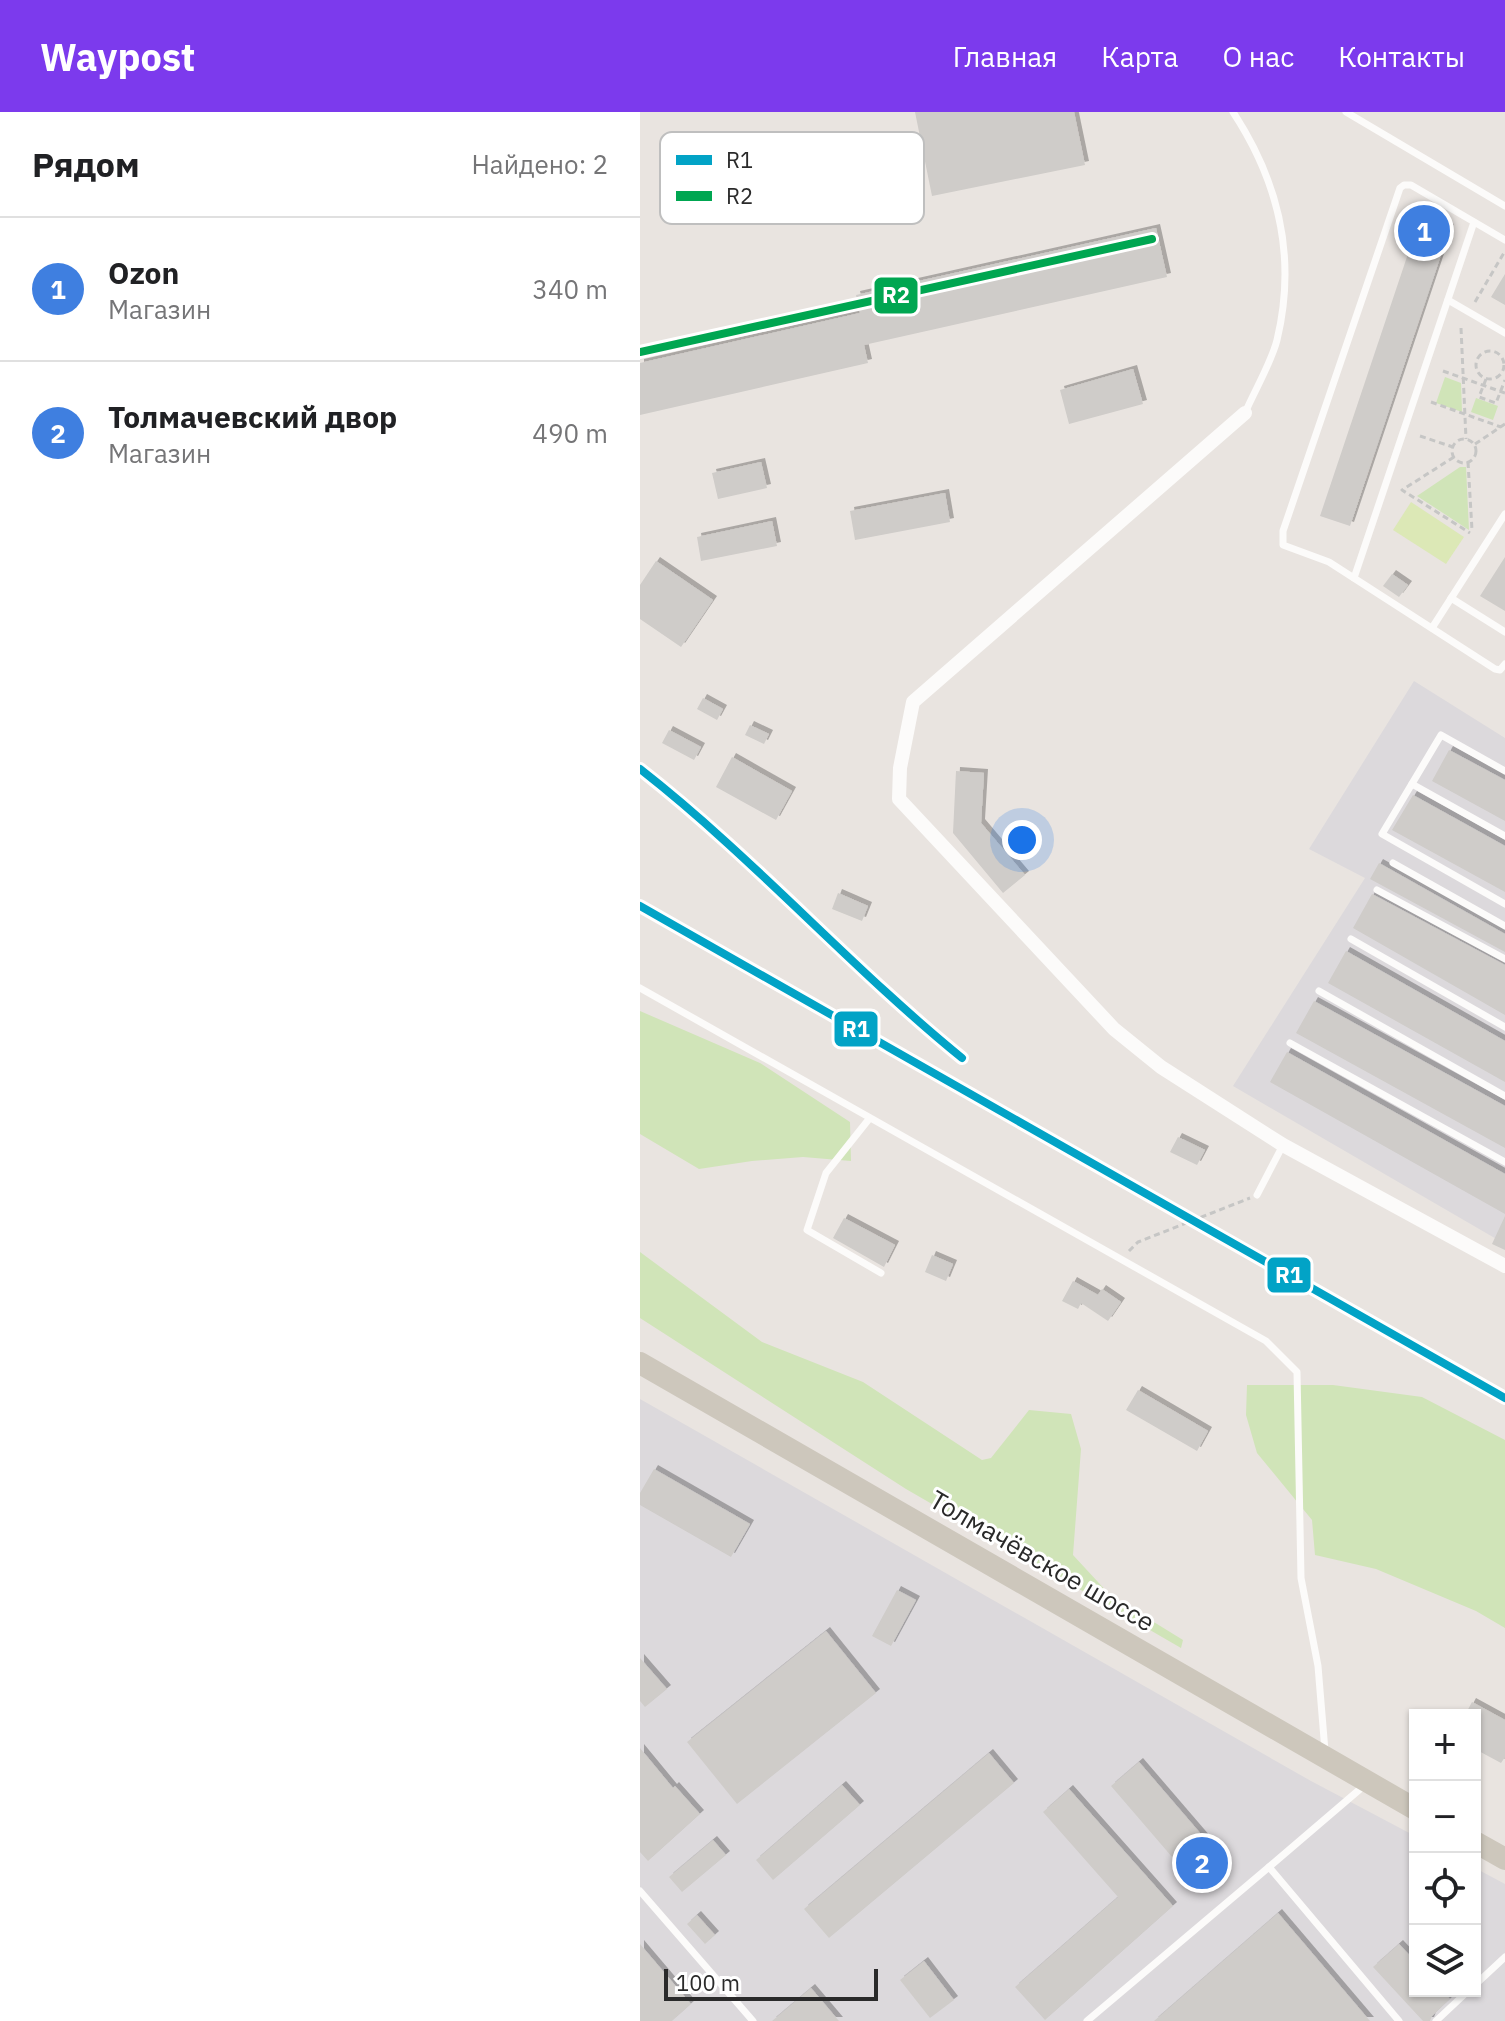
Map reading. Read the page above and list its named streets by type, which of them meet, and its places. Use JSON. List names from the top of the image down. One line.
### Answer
{"streets":{"main road":["Толмачёвское шоссе"]},"lines":["transit line R2","transit line R1"],"legend":["R1","R2"],"scale_bar":"100 m","page":{"header":"Waypost","nav":["Главная","Карта","О нас","Контакты"],"heading":["Рядом","Найдено: 2"],"pins":["1","2"],"list":[{"mark":"1","name":"Ozon","note":"Магазин","value":"340 m"},{"mark":"2","name":"Толмачевский двор","note":"Магазин","value":"490 m"}],"map_buttons":["+","−"],"scale":"100 m"}}
